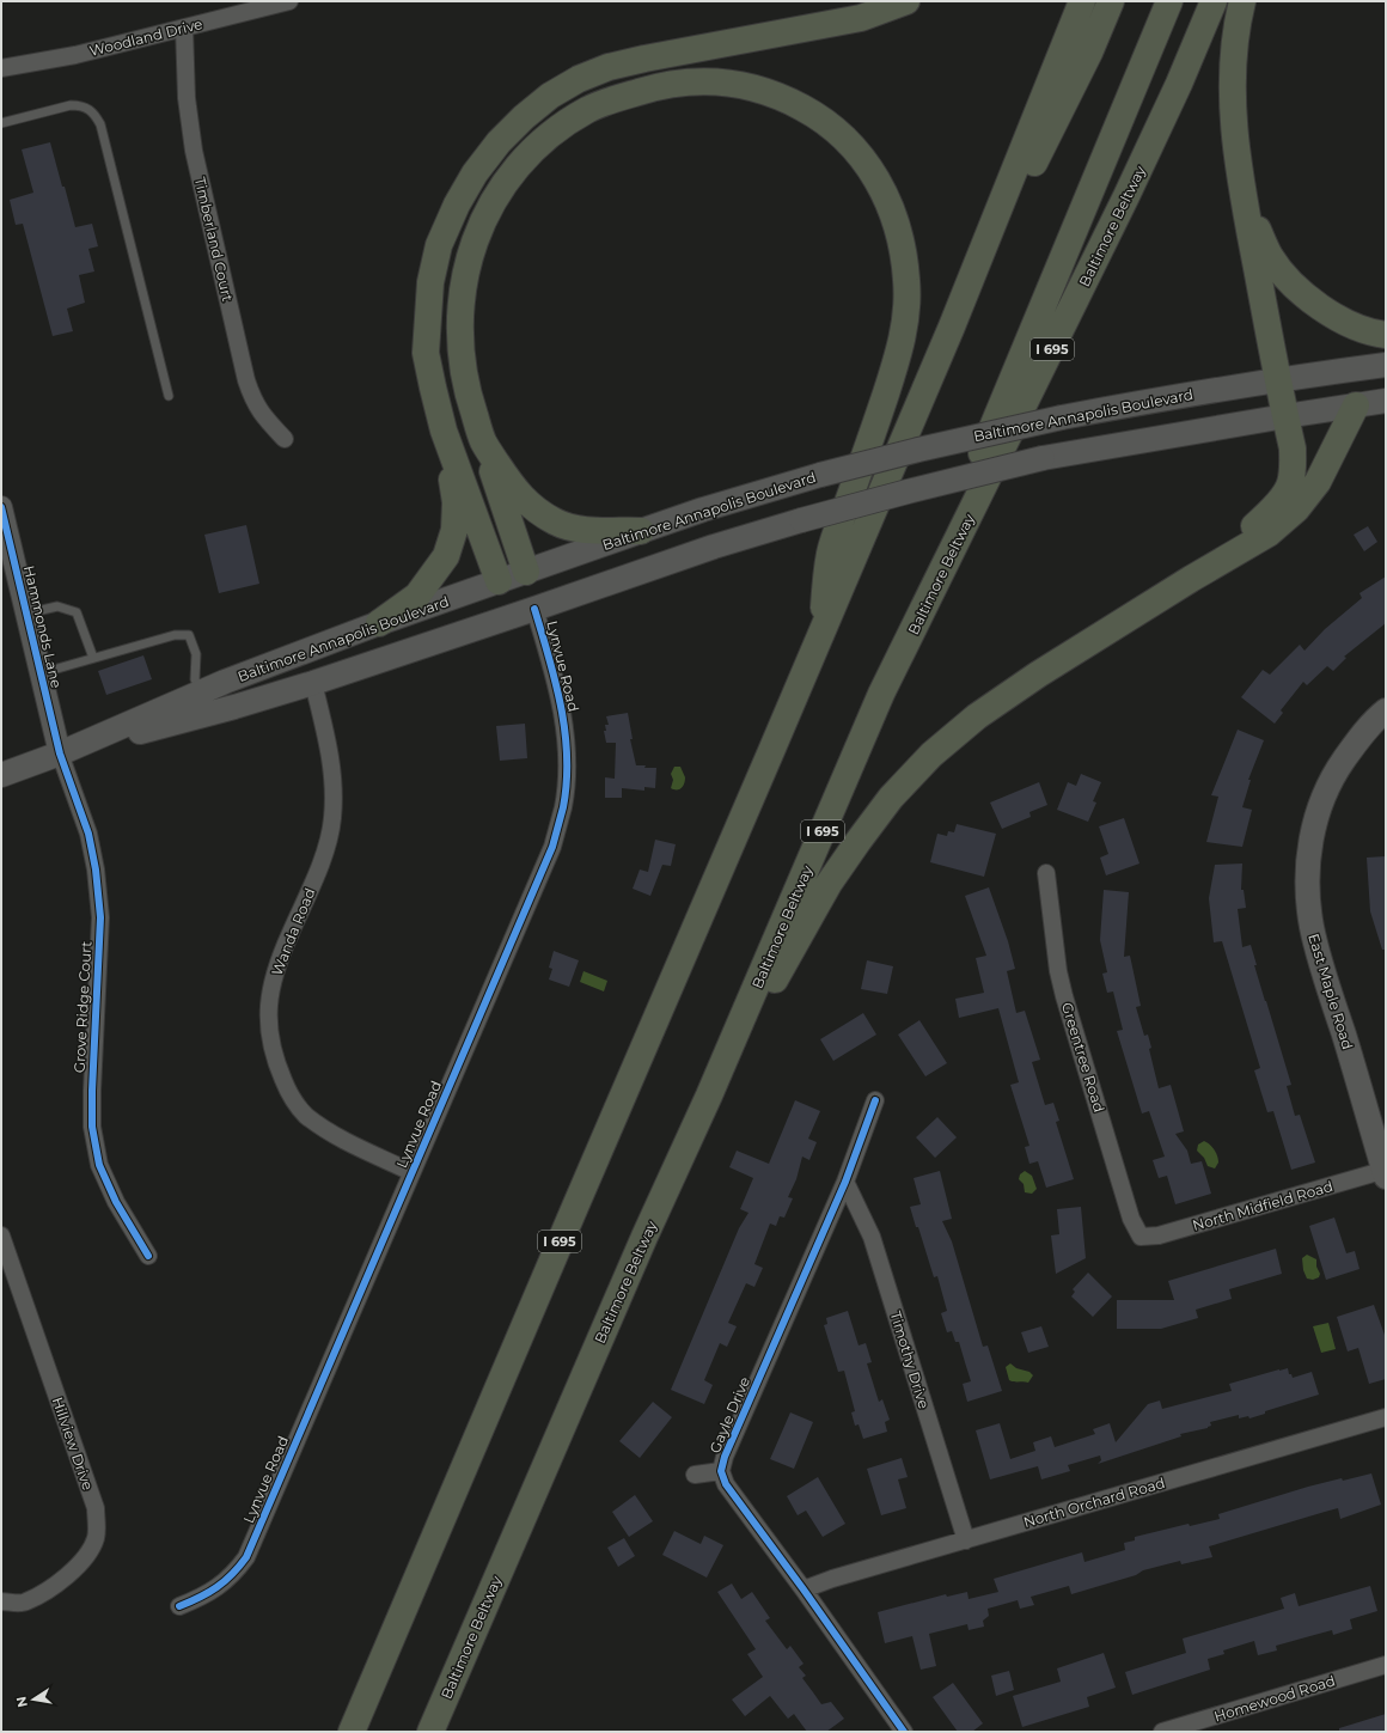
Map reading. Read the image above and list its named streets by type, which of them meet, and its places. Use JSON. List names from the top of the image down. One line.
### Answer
{"streets":{"highway":["Baltimore Beltway","I 695"],"main road":["Baltimore Annapolis Boulevard","East Maple Road"],"street":["Woodland Drive","Timberland Court","Hammonds Lane","Lynvue Road","Wanda Road","Grove Ridge Court","Greentree Road","North Midfield Road","Timothy Drive","Gayle Drive","Hillview Drive","North Orchard Road","Homewood Road"]},"crossings":[["Woodland Drive","Timberland Court"],["Baltimore Annapolis Boulevard","Hammonds Lane"],["Baltimore Annapolis Boulevard","Lynvue Road"],["Baltimore Annapolis Boulevard","Wanda Road"],["Baltimore Annapolis Boulevard","Grove Ridge Court"],["Hammonds Lane","Grove Ridge Court"],["Lynvue Road","Wanda Road"],["East Maple Road","North Midfield Road"],["Greentree Road","North Midfield Road"],["Timothy Drive","Gayle Drive"],["Timothy Drive","North Orchard Road"],["Gayle Drive","North Orchard Road"]],"north":"left"}
